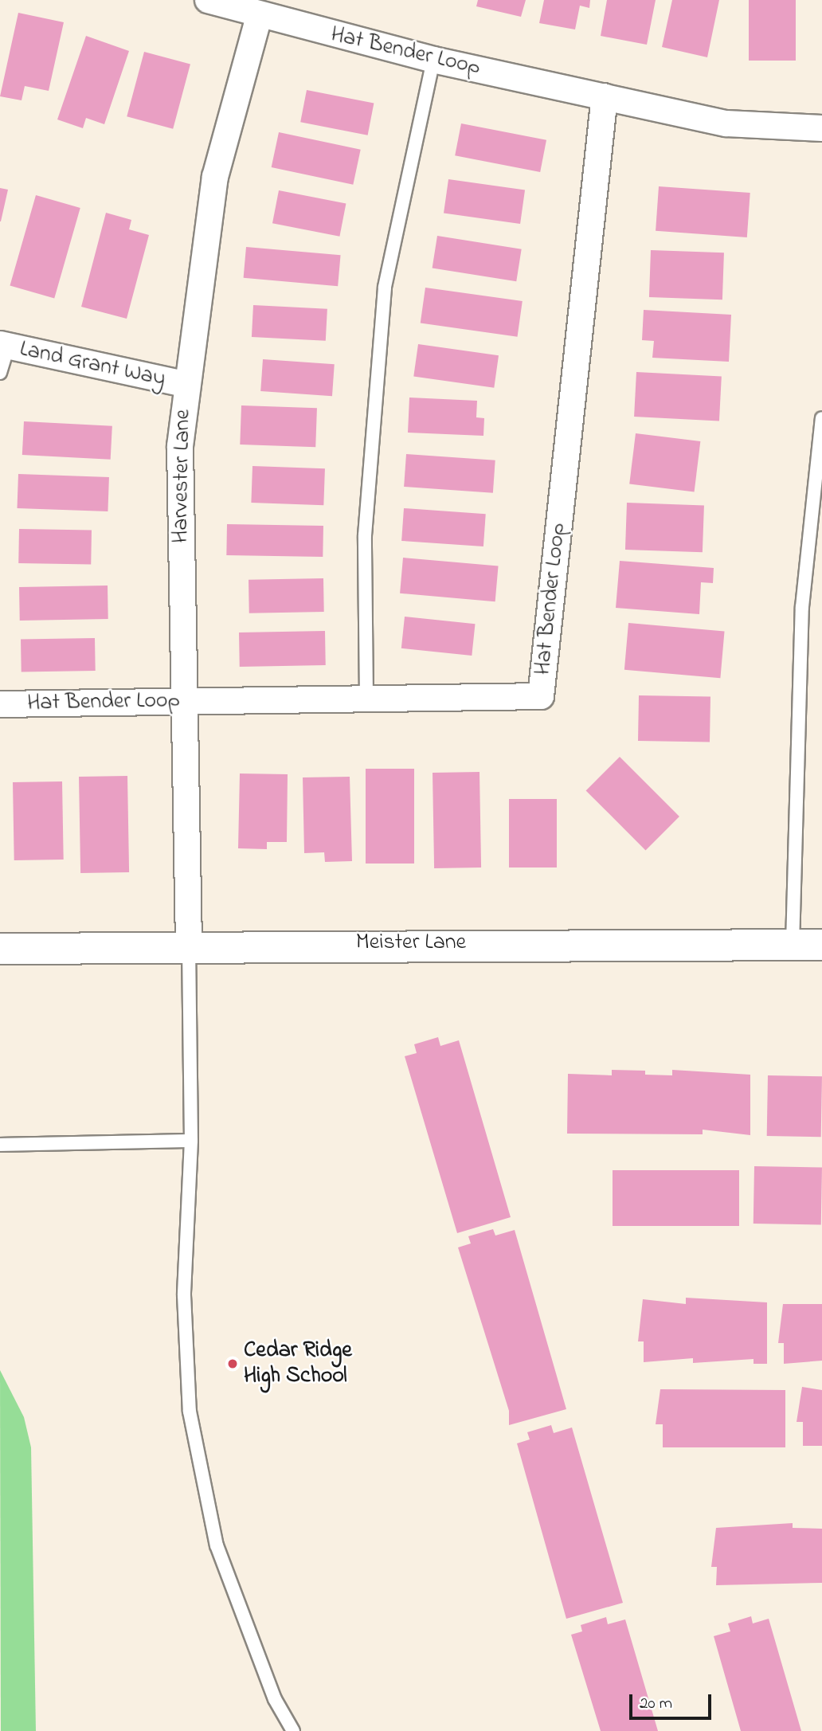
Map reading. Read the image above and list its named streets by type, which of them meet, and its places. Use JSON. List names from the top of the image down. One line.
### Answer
{"streets":{"street":["Hat Bender Loop","Land Grant Way","Harvester Lane","Meister Lane"]},"crossings":[["Hat Bender Loop","Harvester Lane"],["Land Grant Way","Harvester Lane"],["Harvester Lane","Meister Lane"]],"places":["Cedar Ridge High School"],"scale_bar":"20 m"}
